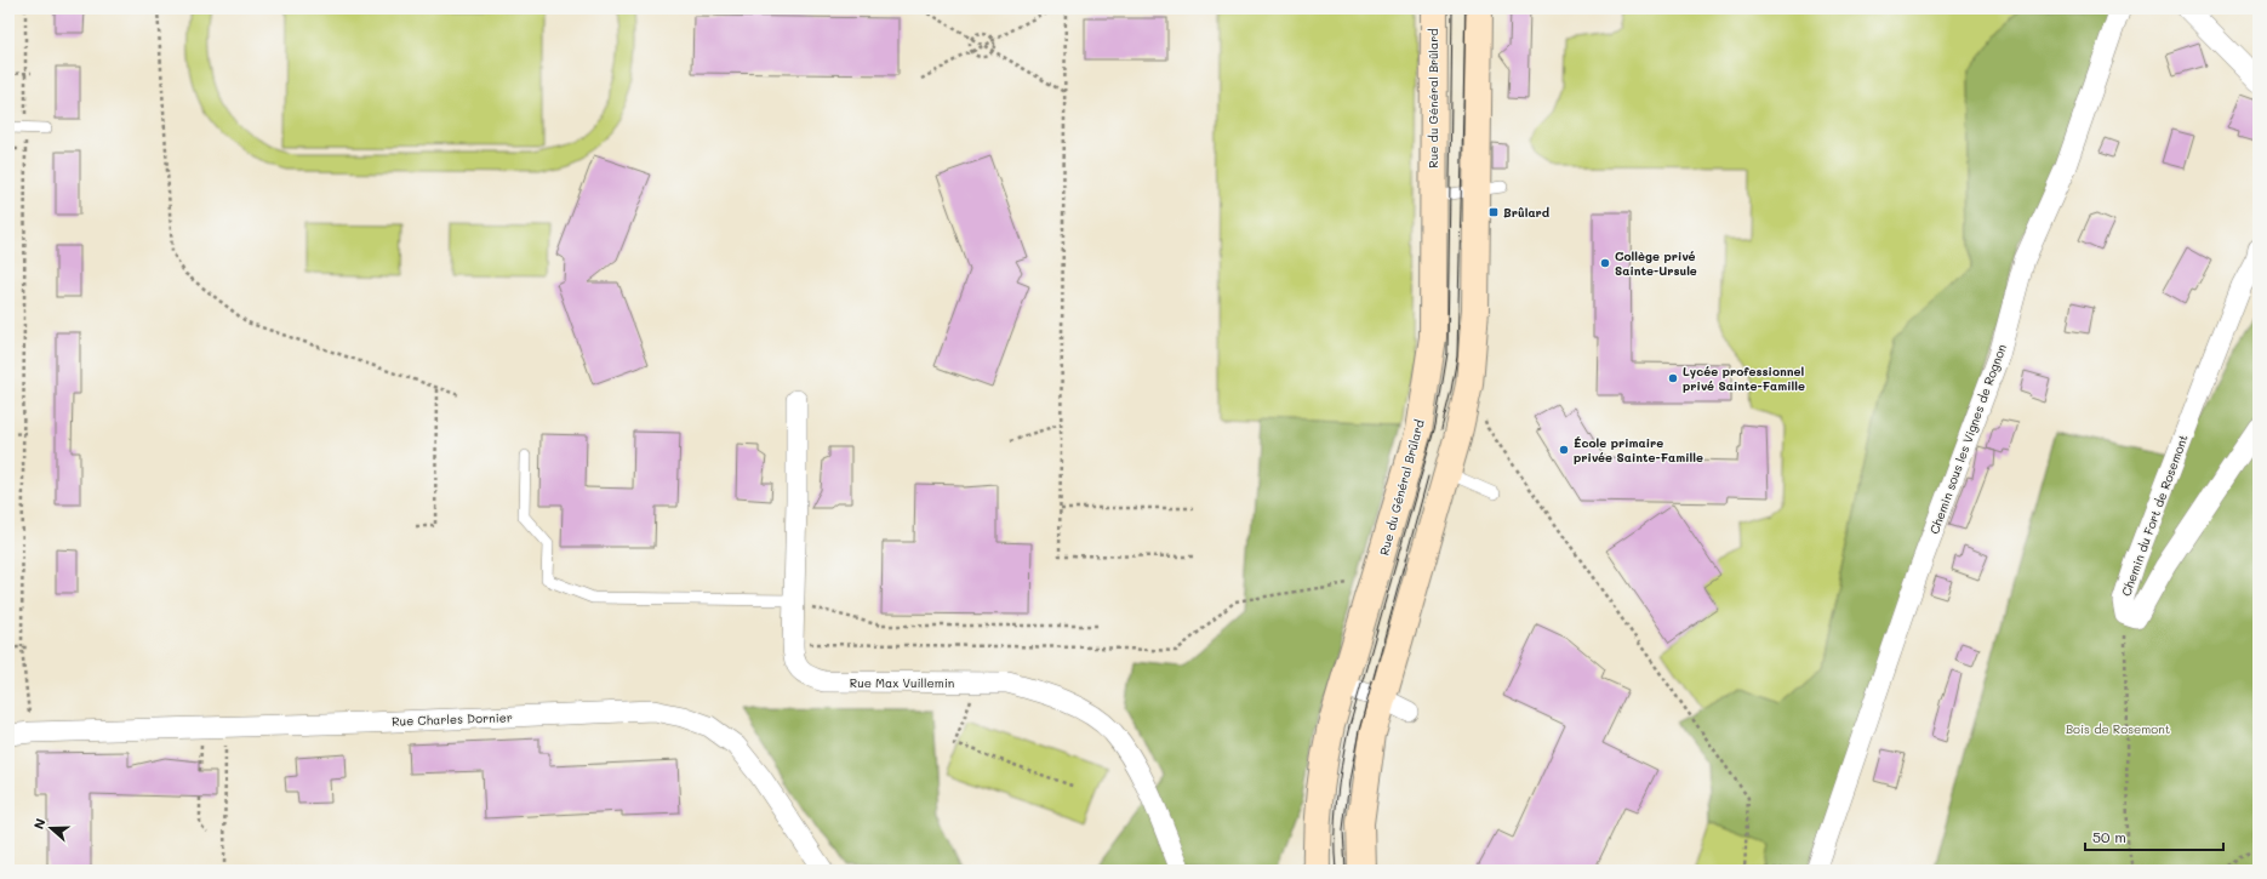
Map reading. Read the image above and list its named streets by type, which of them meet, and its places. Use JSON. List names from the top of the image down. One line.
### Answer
{"streets":{"main road":["Rue du Général Brûlard"],"street":["Chemin sous les Vignes de Rognon","Chemin du Fort de Rosemont","Rue Max Vuillemin","Rue Charles Dornier"]},"parks":["Bois de Rosemont"],"places":{"transit":["Brûlard"],"other":["Collège privé Sainte-Ursule","Lycée professionnel privé Sainte-Famille","École primaire privée Sainte-Famille"]},"scale_bar":"50 m","north":"left"}
